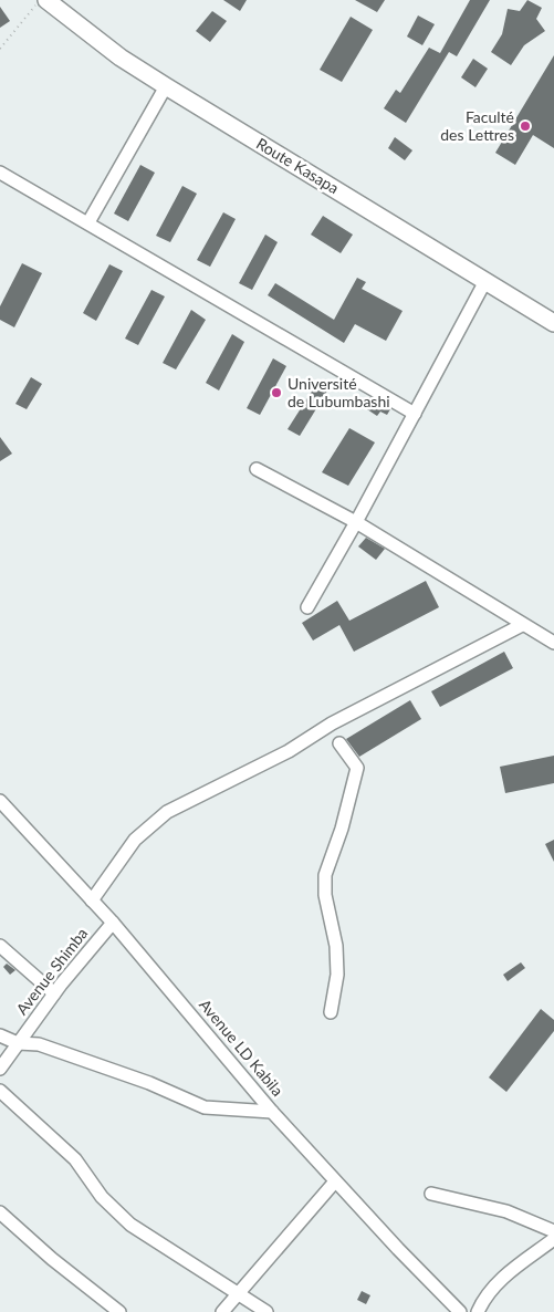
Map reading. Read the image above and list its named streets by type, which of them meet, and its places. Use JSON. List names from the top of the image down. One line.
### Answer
{"streets":{"main road":["Route Kasapa"],"street":["Avenue Shimba","Avenue LD Kabila"]},"crossings":[["Avenue Shimba","Avenue LD Kabila"]],"places":["Faculté des Lettres","Université de Lubumbashi"]}
